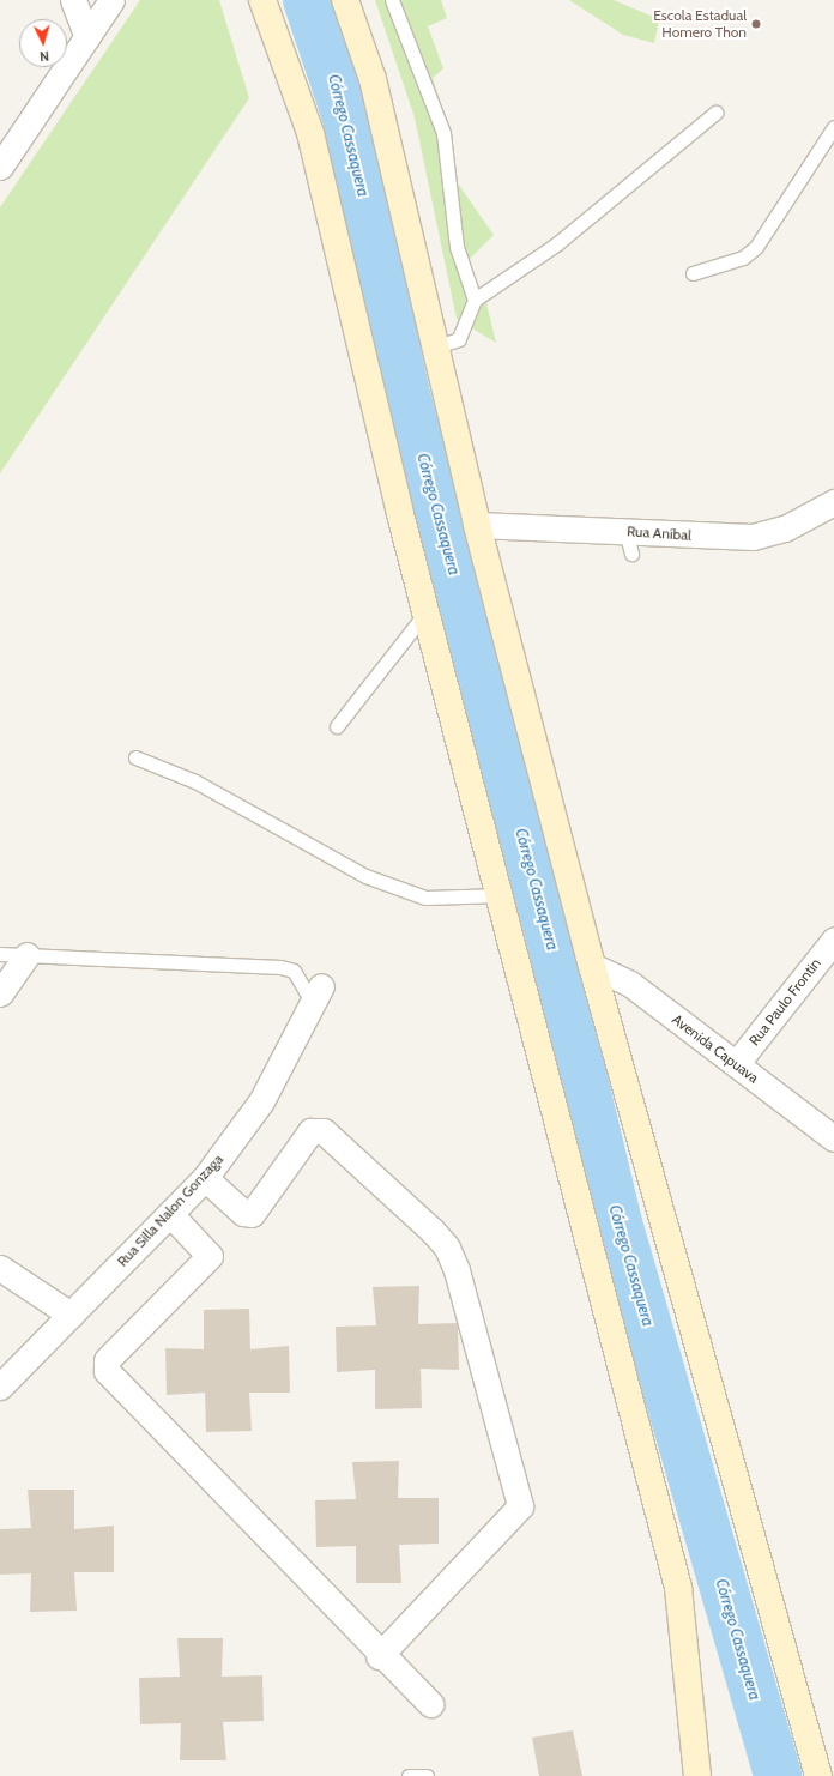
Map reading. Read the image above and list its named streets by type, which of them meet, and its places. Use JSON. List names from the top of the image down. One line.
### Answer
{"streets":{"street":["Rua Aníbal","Rua Paulo Frontin","Avenida Capuava","Rua Silla Nalon Gonzaga"]},"crossings":[["Rua Paulo Frontin","Avenida Capuava"]],"water":["Córrego Cassaquera"],"places":["Escola Estadual Homero Thon"],"north":"bottom"}
